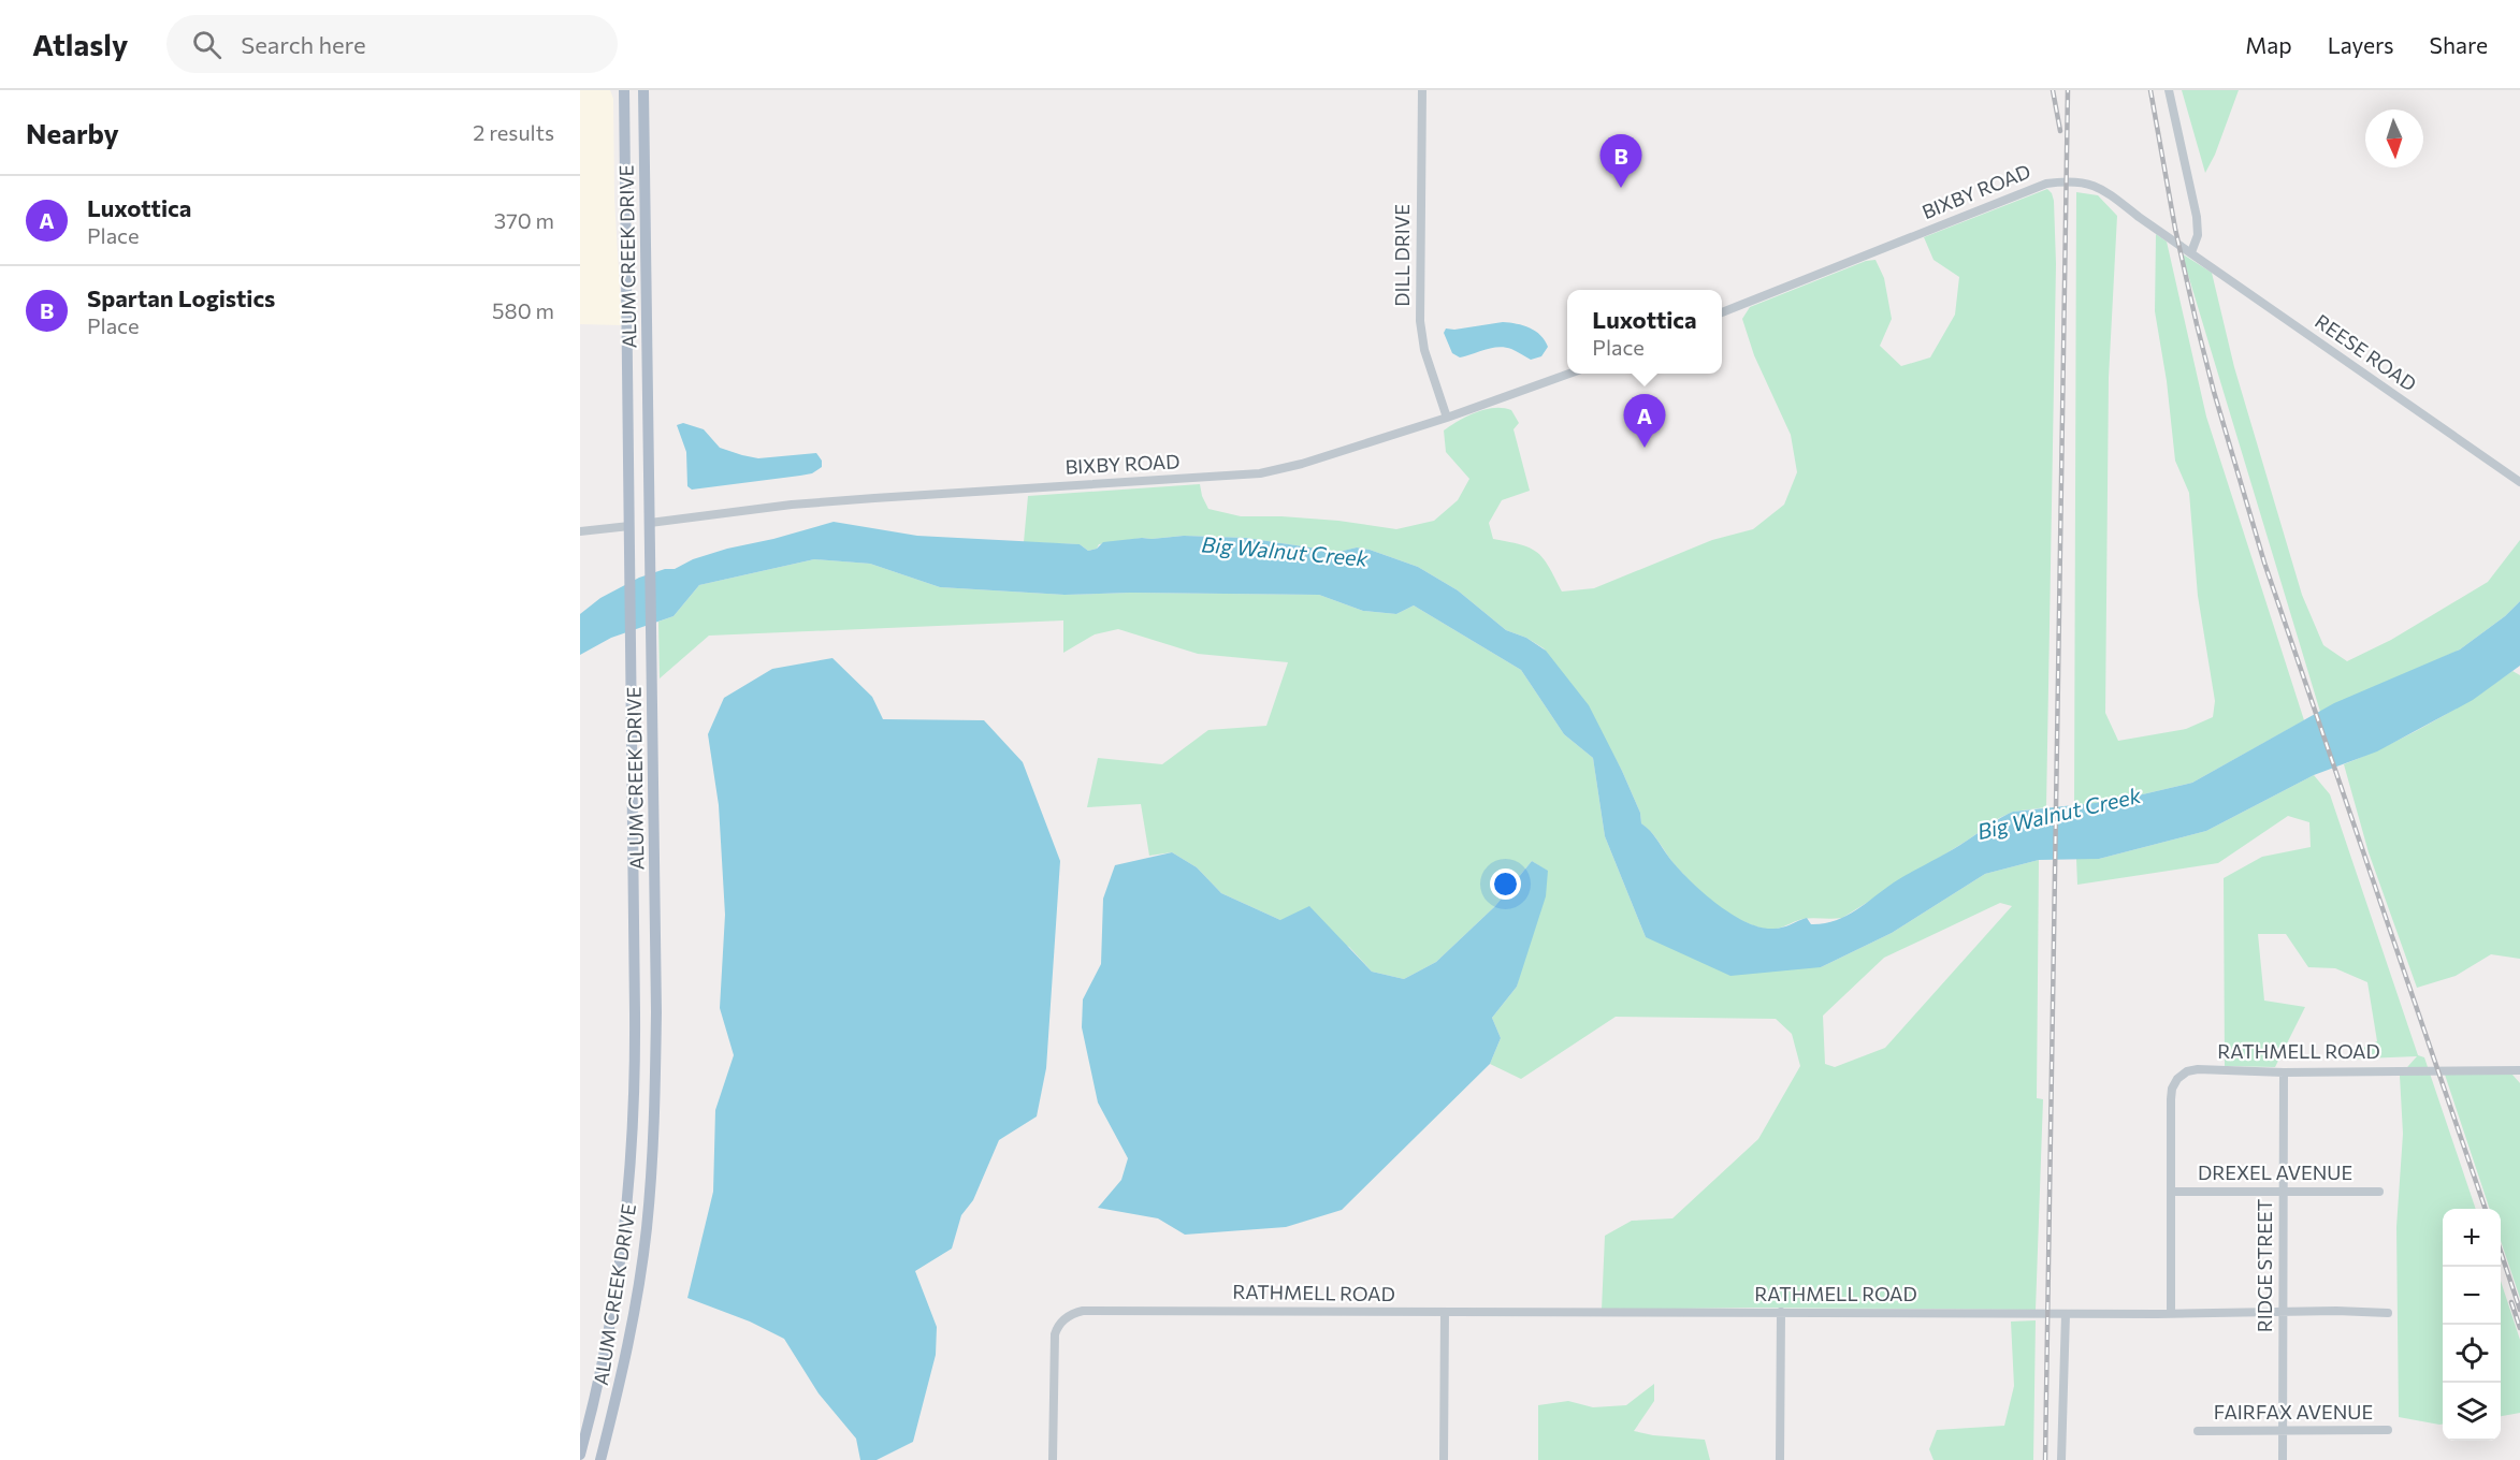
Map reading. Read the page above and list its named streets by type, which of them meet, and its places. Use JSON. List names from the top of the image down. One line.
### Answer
{"streets":{"main road":["ALUM CREEK DRIVE"],"street":["BIXBY ROAD","DILL DRIVE","REESE ROAD","RATHMELL ROAD","DREXEL AVENUE","RIDGE STREET","FAIRFAX AVENUE"]},"crossings":[["BIXBY ROAD","DILL DRIVE"],["BIXBY ROAD","ALUM CREEK DRIVE"],["BIXBY ROAD","REESE ROAD"],["RATHMELL ROAD","DREXEL AVENUE"],["RATHMELL ROAD","RIDGE STREET"],["DREXEL AVENUE","RIDGE STREET"],["RIDGE STREET","FAIRFAX AVENUE"]],"water":["Big Walnut Creek"],"north":"bottom","page":{"header":"Atlasly","search":"Search here","nav":["Map","Layers","Share"],"heading":["Nearby","2 results"],"pins":["B","A"],"list":[{"mark":"A","name":"Luxottica","note":"Place","value":"370 m"},{"mark":"B","name":"Spartan Logistics","note":"Place","value":"580 m"}],"popup":["Luxottica","Place"],"map_buttons":["+","−"]}}
